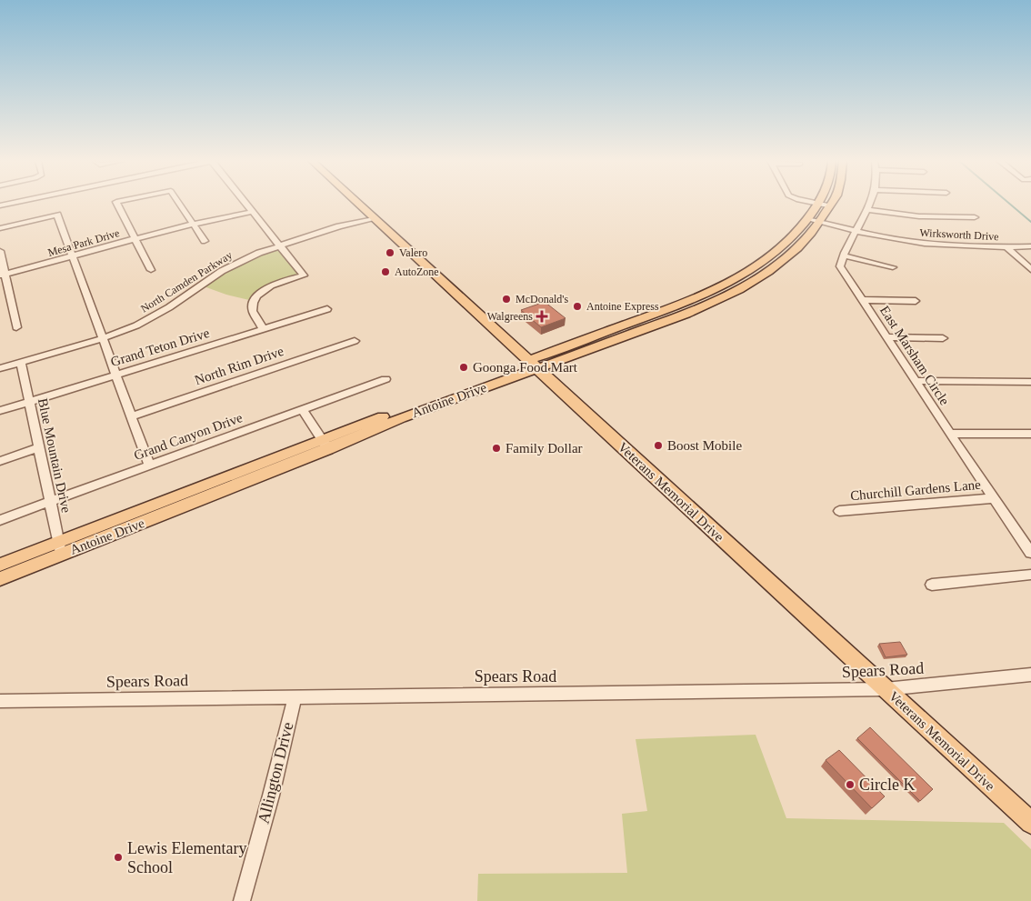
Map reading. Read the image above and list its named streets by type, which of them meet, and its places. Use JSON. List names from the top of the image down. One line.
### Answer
{"streets":{"main road":["Antoine Drive","Veterans Memorial Drive"],"street":["Wirksworth Drive","Mesa Park Drive","North Camden Parkway","Grand Teton Drive","East Marsham Circle","North Rim Drive","Grand Canyon Drive","Blue Mountain Drive","Churchill Gardens Lane","Spears Road","Allington Drive"]},"crossings":[["Wirksworth Drive","Antoine Drive"],["North Camden Parkway","Blue Mountain Drive"],["North Camden Parkway","Veterans Memorial Drive"],["Grand Teton Drive","Blue Mountain Drive"],["East Marsham Circle","Churchill Gardens Lane"],["Antoine Drive","Blue Mountain Drive"],["Antoine Drive","Veterans Memorial Drive"],["Grand Canyon Drive","Blue Mountain Drive"],["Veterans Memorial Drive","Spears Road"],["Spears Road","Allington Drive"]],"places":{"other":["Valero","AutoZone","McDonald's","Antoine Express","Goonga Food Mart","Boost Mobile","Family Dollar","Circle K","Lewis Elementary School"],"health":["Walgreens"]}}
